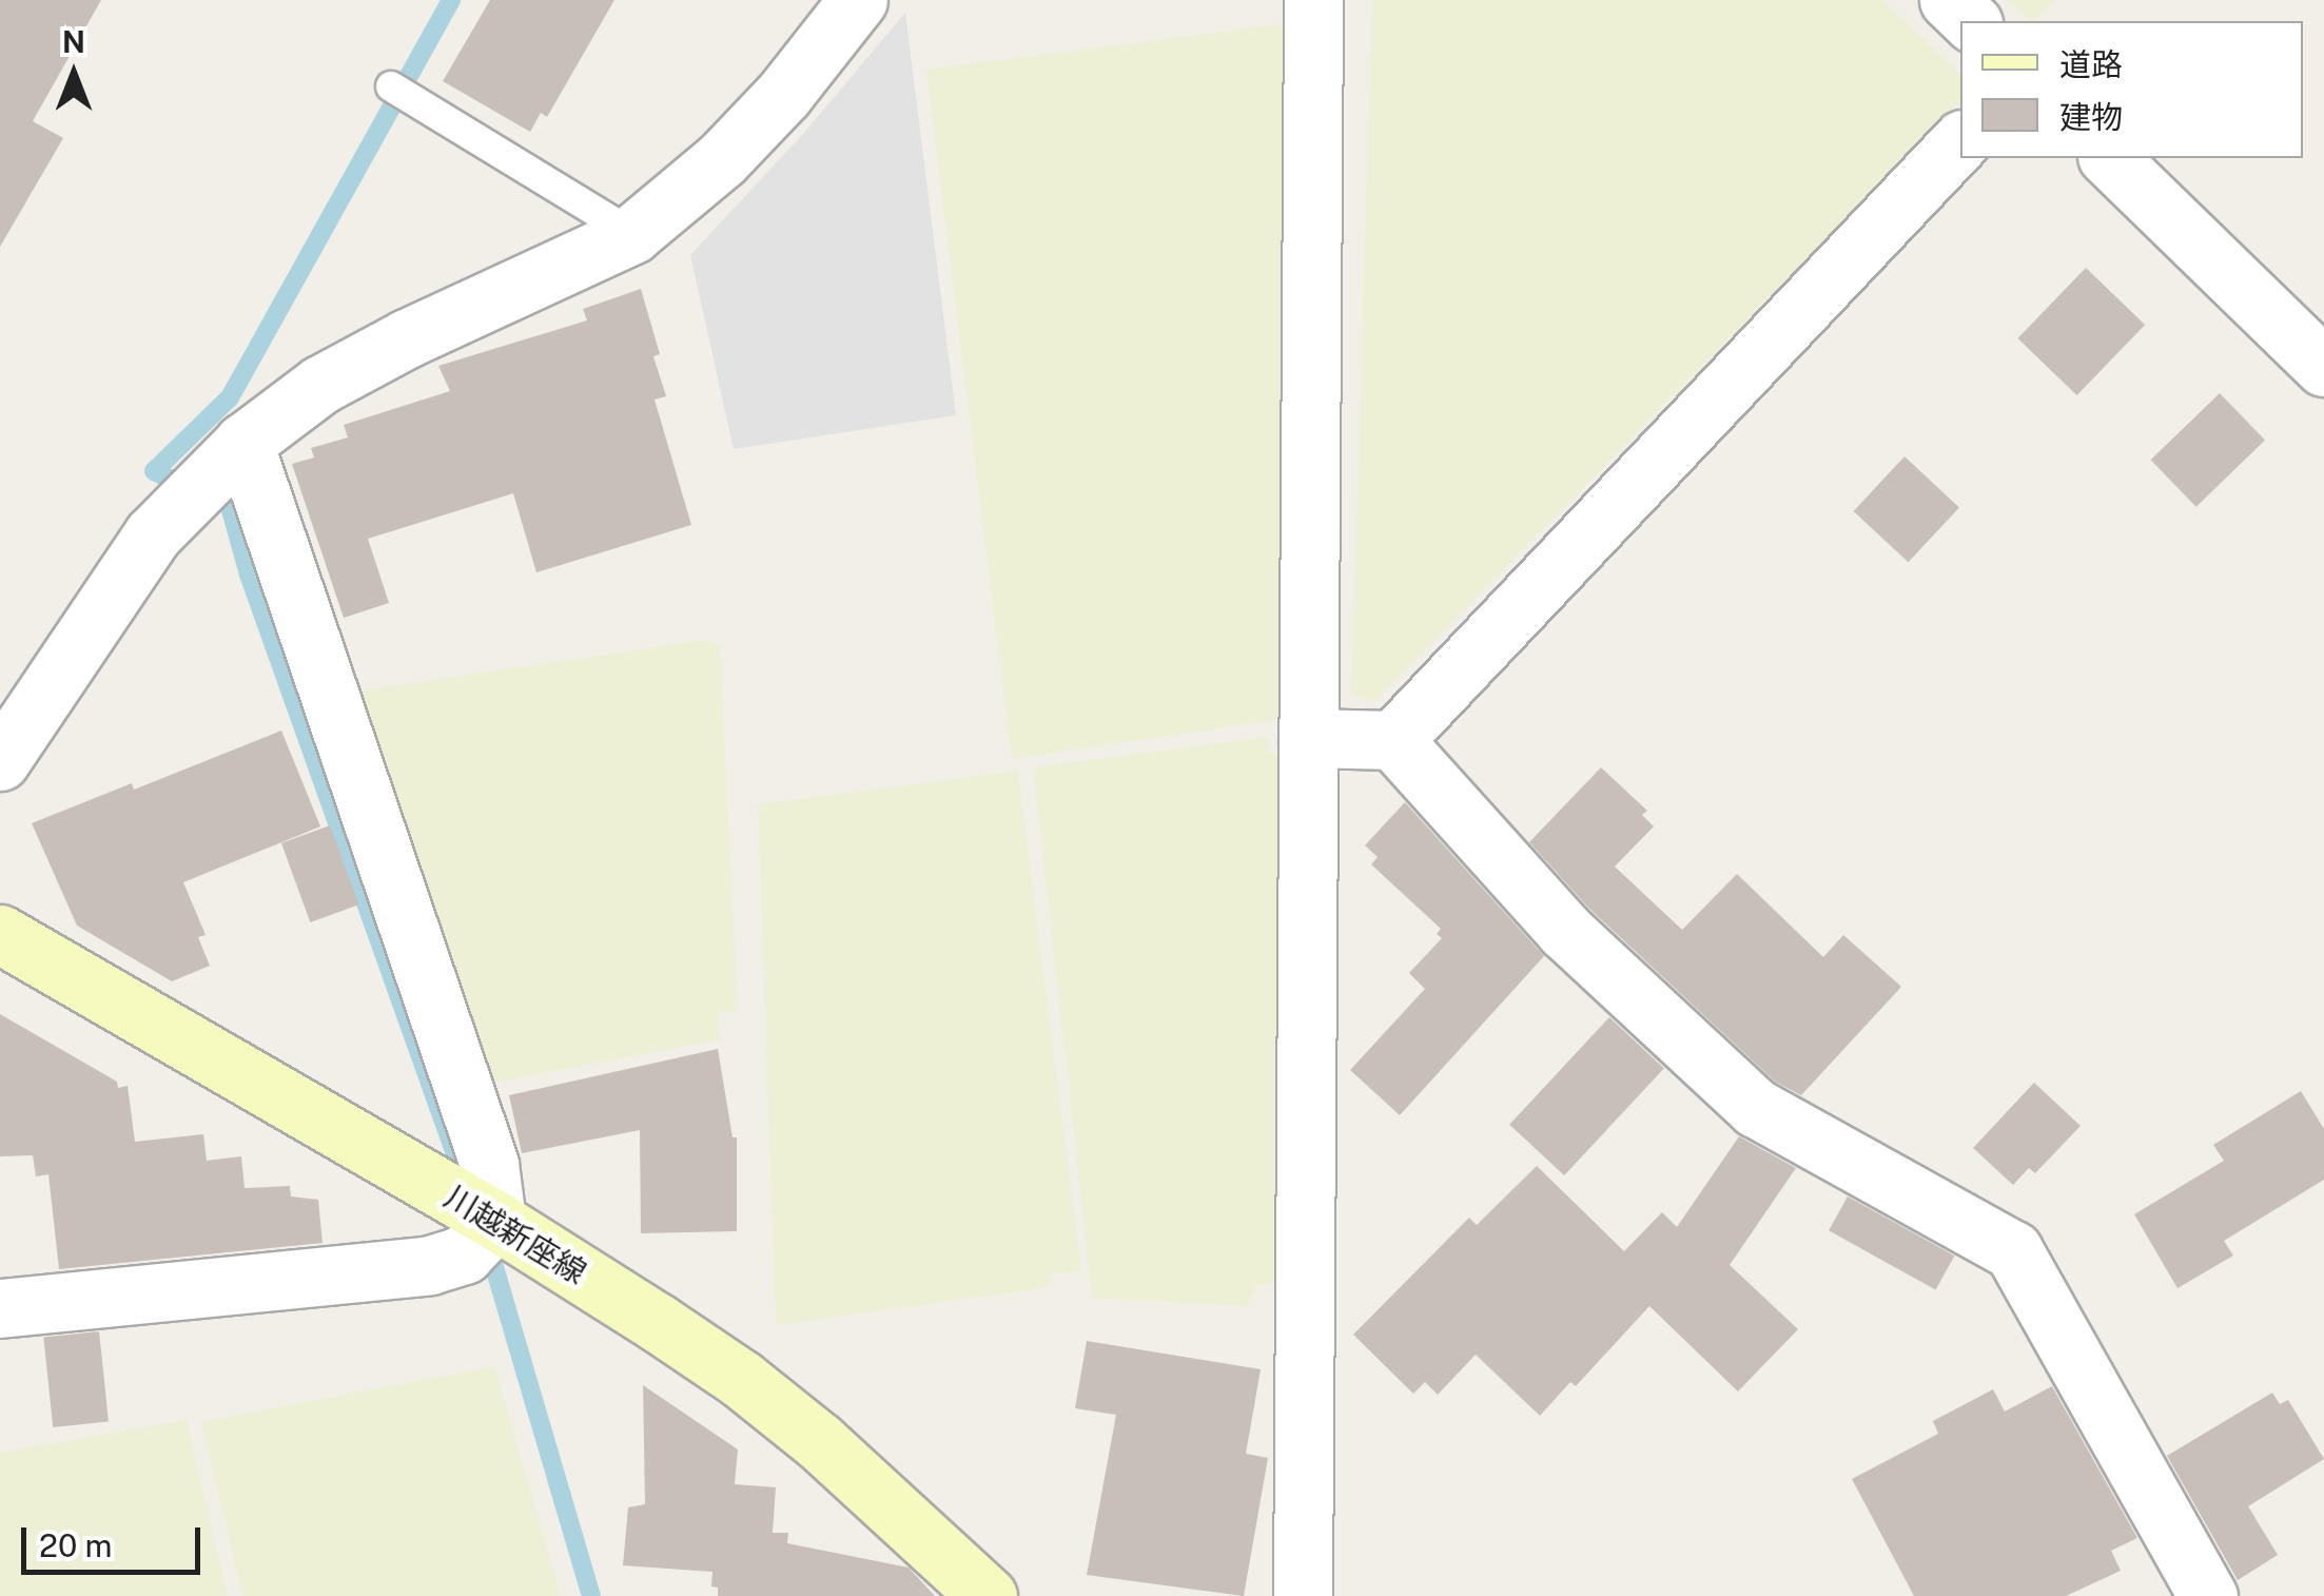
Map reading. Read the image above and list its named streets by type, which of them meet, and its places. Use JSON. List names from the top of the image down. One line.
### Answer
{"streets":{"main road":["川越新座線"]},"legend":["道路","建物"],"scale_bar":"20 m","north":"top"}
